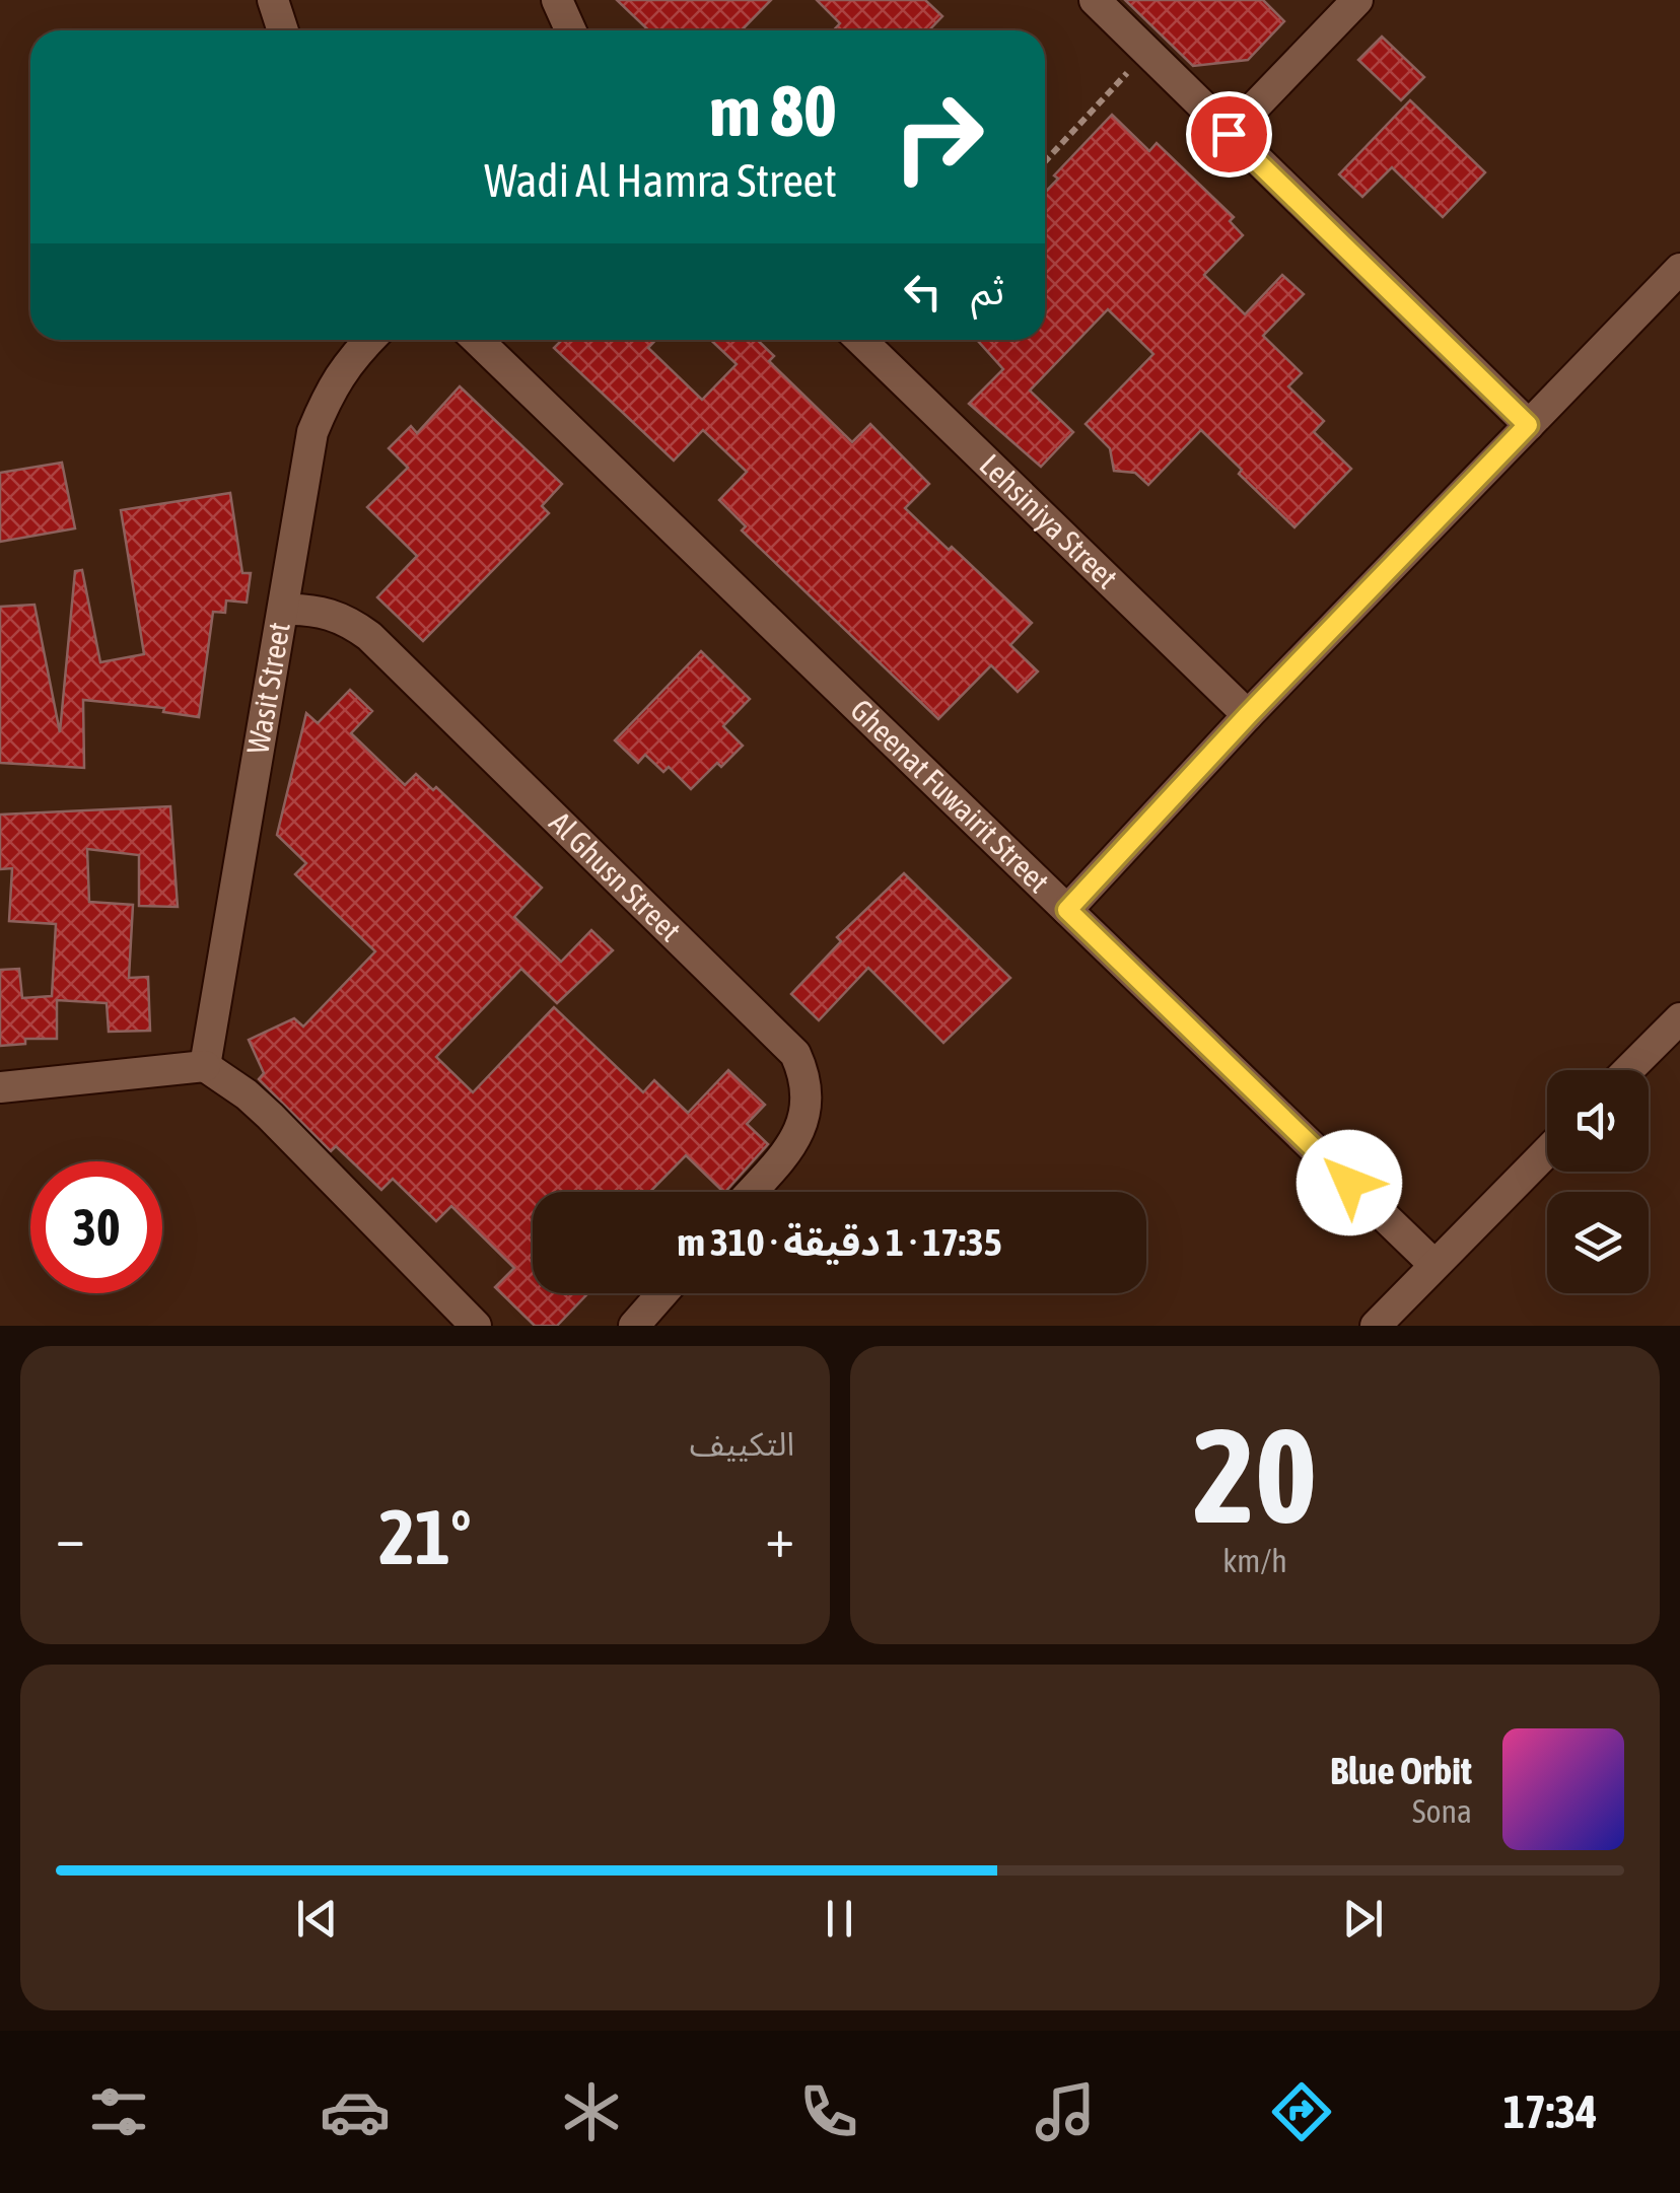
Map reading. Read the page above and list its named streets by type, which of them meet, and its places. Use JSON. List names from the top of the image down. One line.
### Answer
{"streets":{"street":["Lehsiniya Street","Wasit Street","Gheenat Fuwairit Street","Al Ghusn Street"]},"crossings":[["Wasit Street","Al Ghusn Street"]],"page":{"turn":["80 m","Wadi Al Hamra Street"],"then":"ثم","limit":"30","trip":"17:35 · 1 دقيقة · 310 m","tile":[["20","km/h"],"التكييف"],"heat":["−","21°","+"],"song":["Blue Orbit","Sona"],"tabs":"17:34"}}
